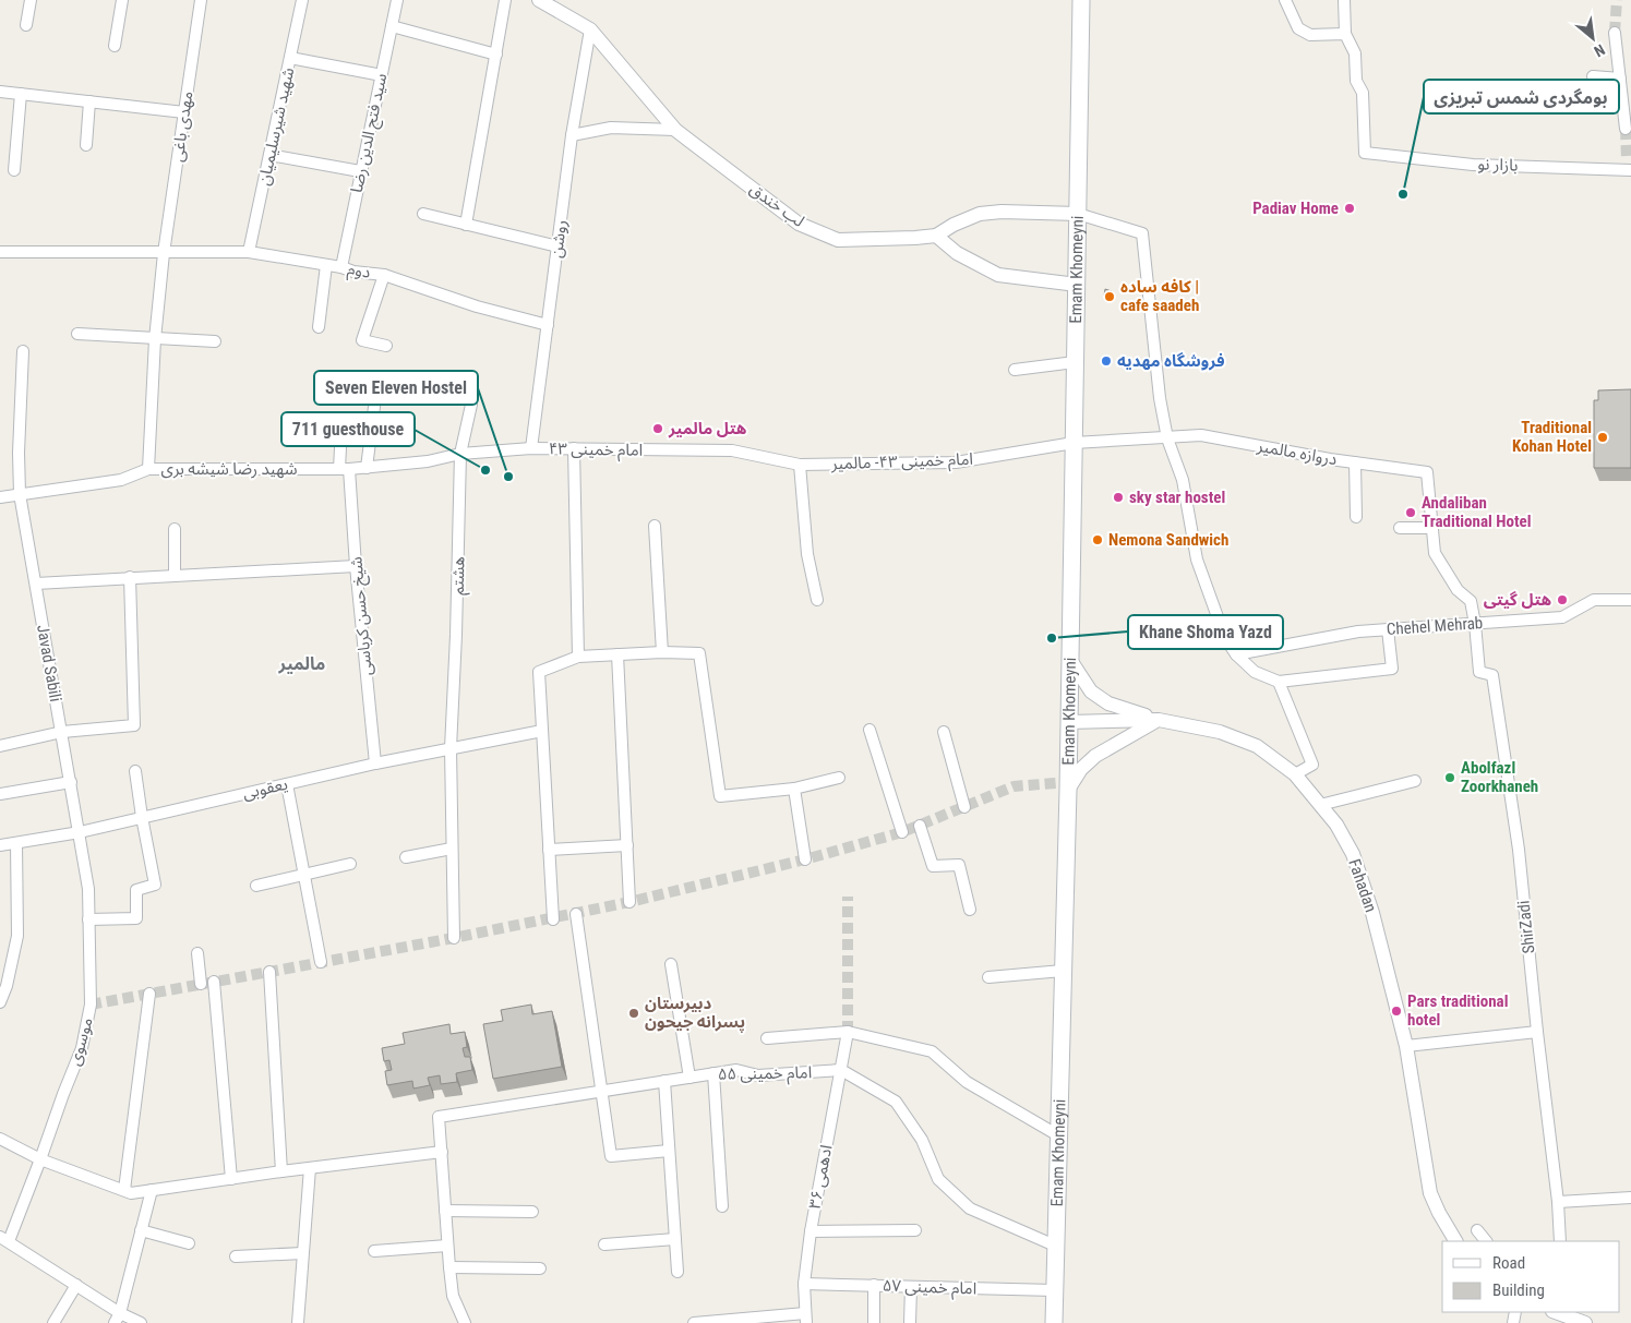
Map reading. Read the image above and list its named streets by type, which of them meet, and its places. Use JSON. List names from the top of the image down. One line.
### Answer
{"streets":{"main road":["Emam Khomeyni"],"street":["مهدی باغی","شهید شیرسلیمیان","سید فتح الدین رضا","بازار نو","لب خندق","روشن","دوم","امام خمینی ۴۳","دروازه مالمیر","امام خمینی ۴۳- مالمیر","شهید رضا شیشه بری","هشتم","شیخ حسن کرباسی","Chehel Mehrab","Javad Sabili","یعقوبی","Fahadan","ShirZadi","موسوی","امام خمینی ۵۵","ادهمی ۳۶","امام خمینی ۵۷"]},"crossings":[["مهدی باغی","دوم"],["مهدی باغی","شهید رضا شیشه بری"],["شهید شیرسلیمیان","دوم"],["سید فتح الدین رضا","دوم"],["لب خندق","روشن"],["لب خندق","Emam Khomeyni"],["روشن","دوم"],["روشن","امام خمینی ۴۳"],["Emam Khomeyni","دروازه مالمیر"],["Emam Khomeyni","امام خمینی ۴۳- مالمیر"],["Emam Khomeyni","Fahadan"],["Emam Khomeyni","امام خمینی ۵۷"],["امام خمینی ۴۳","امام خمینی ۴۳- مالمیر"],["امام خمینی ۴۳","شهید رضا شیشه بری"],["امام خمینی ۴۳","هشتم"],["دروازه مالمیر","امام خمینی ۴۳- مالمیر"],["شهید رضا شیشه بری","هشتم"],["شهید رضا شیشه بری","شیخ حسن کرباسی"],["شهید رضا شیشه بری","Javad Sabili"],["هشتم","یعقوبی"],["شیخ حسن کرباسی","یعقوبی"],["Chehel Mehrab","ShirZadi"],["Javad Sabili","یعقوبی"],["Javad Sabili","موسوی"],["یعقوبی","موسوی"],["امام خمینی ۵۵","ادهمی ۳۶"],["ادهمی ۳۶","امام خمینی ۵۷"]],"districts":["مالمیر"],"places":["بومگردی شمس تبریزی","Padiav Home","کافه ساده | cafe saadeh","فروشگاه مهدیه","هتل مالمير","Traditional Kohan Hotel","711 guesthouse","Seven Eleven Hostel","sky star hostel","Andaliban Traditional Hotel","Nemona Sandwich","هتل گیتی","Khane Shoma Yazd","Abolfazl Zoorkhaneh","Pars traditional hotel","دبیرستان پسرانه جیحون"],"legend":["Road","Building"],"north":"bottom right"}
